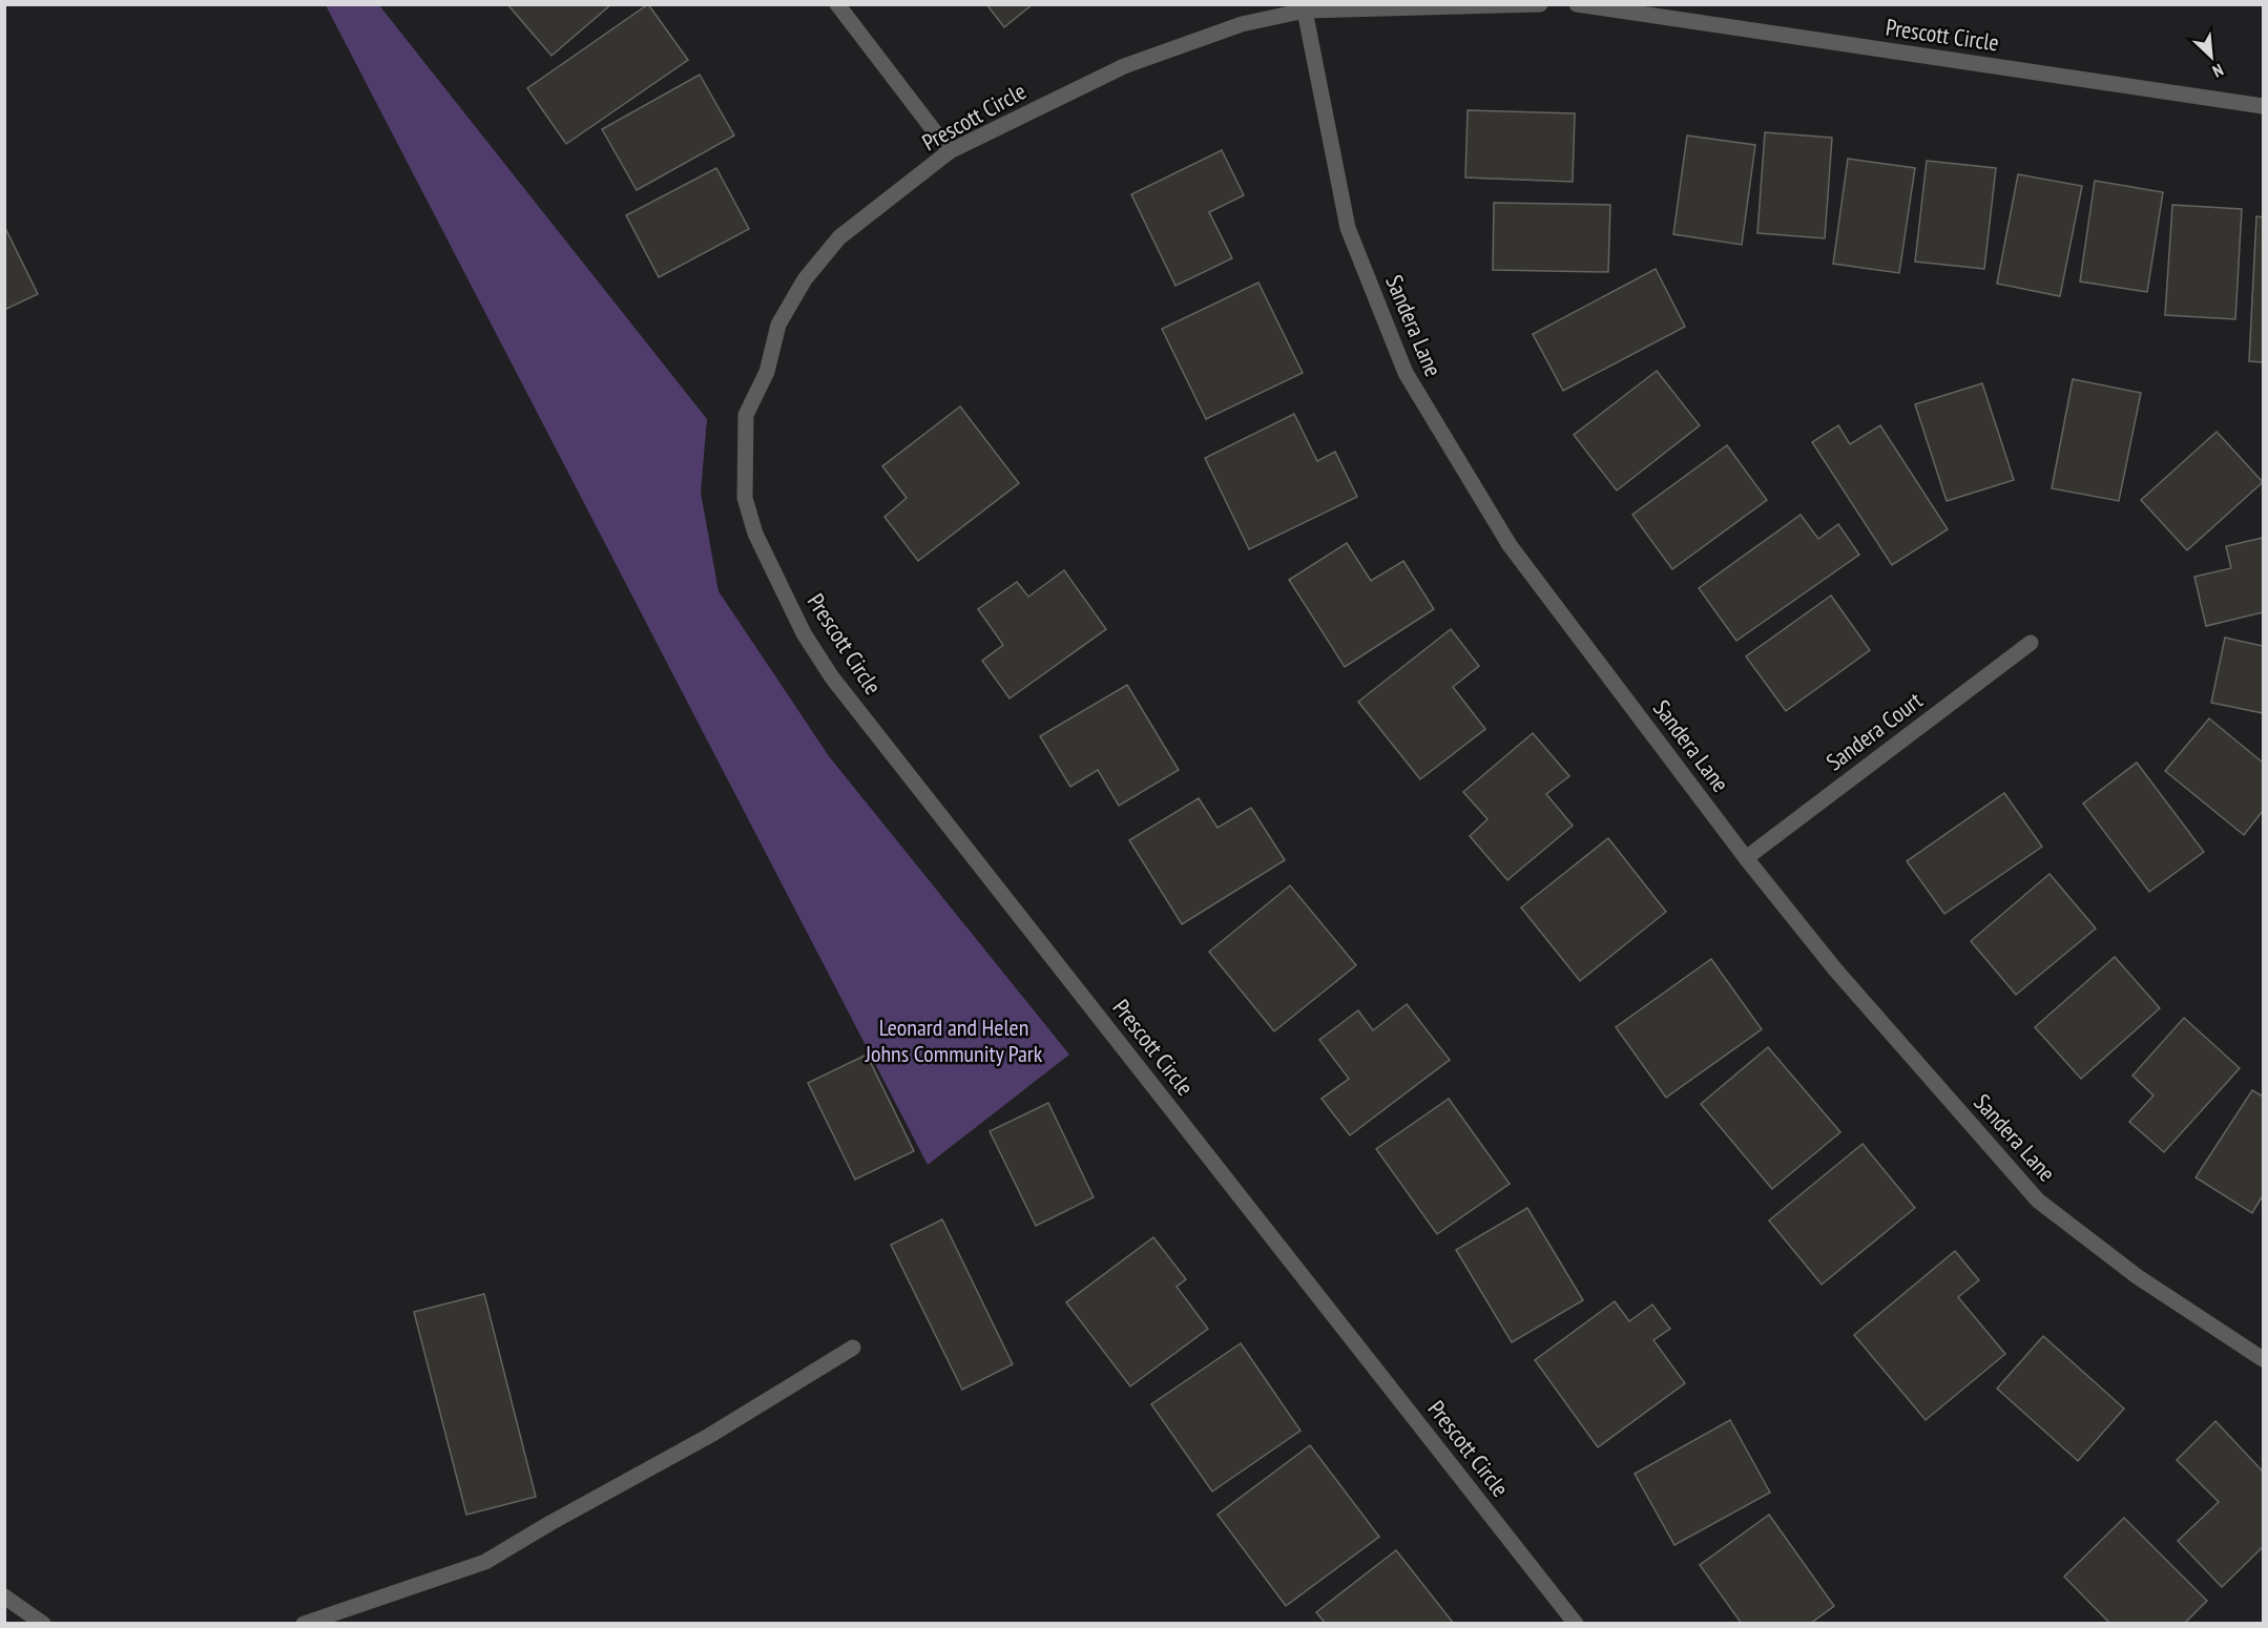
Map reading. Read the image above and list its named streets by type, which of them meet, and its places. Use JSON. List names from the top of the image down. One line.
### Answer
{"streets":{"street":["Prescott Circle","Sandera Lane","Sandera Court"]},"crossings":[["Prescott Circle","Sandera Lane"],["Sandera Lane","Sandera Court"]],"parks":["Leonard and Helen Johns Community Park"],"north":"bottom right"}
